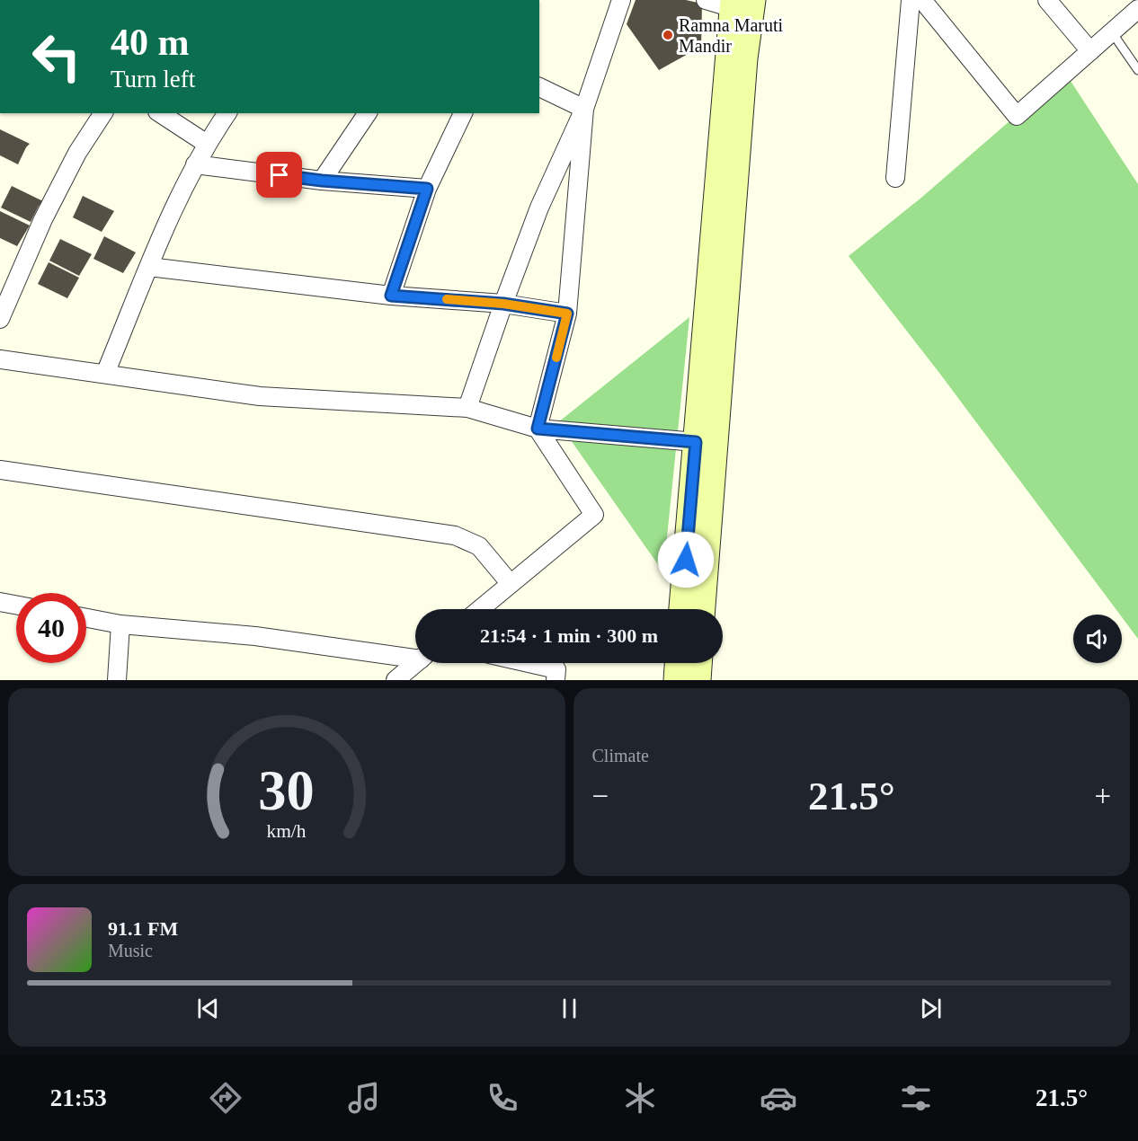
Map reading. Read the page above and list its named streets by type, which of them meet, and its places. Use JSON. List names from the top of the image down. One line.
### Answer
{"places":["Ramna Maruti Mandir"],"page":{"turn":["40 m","Turn left"],"limit":"40","trip":"21:54 · 1 min · 300 m","tile":"Climate","heat":["−","21.5°","+"],"song":["91.1 FM","Music"],"tabs":["21:53","21.5°"],"gauge":["30","km/h"]}}
